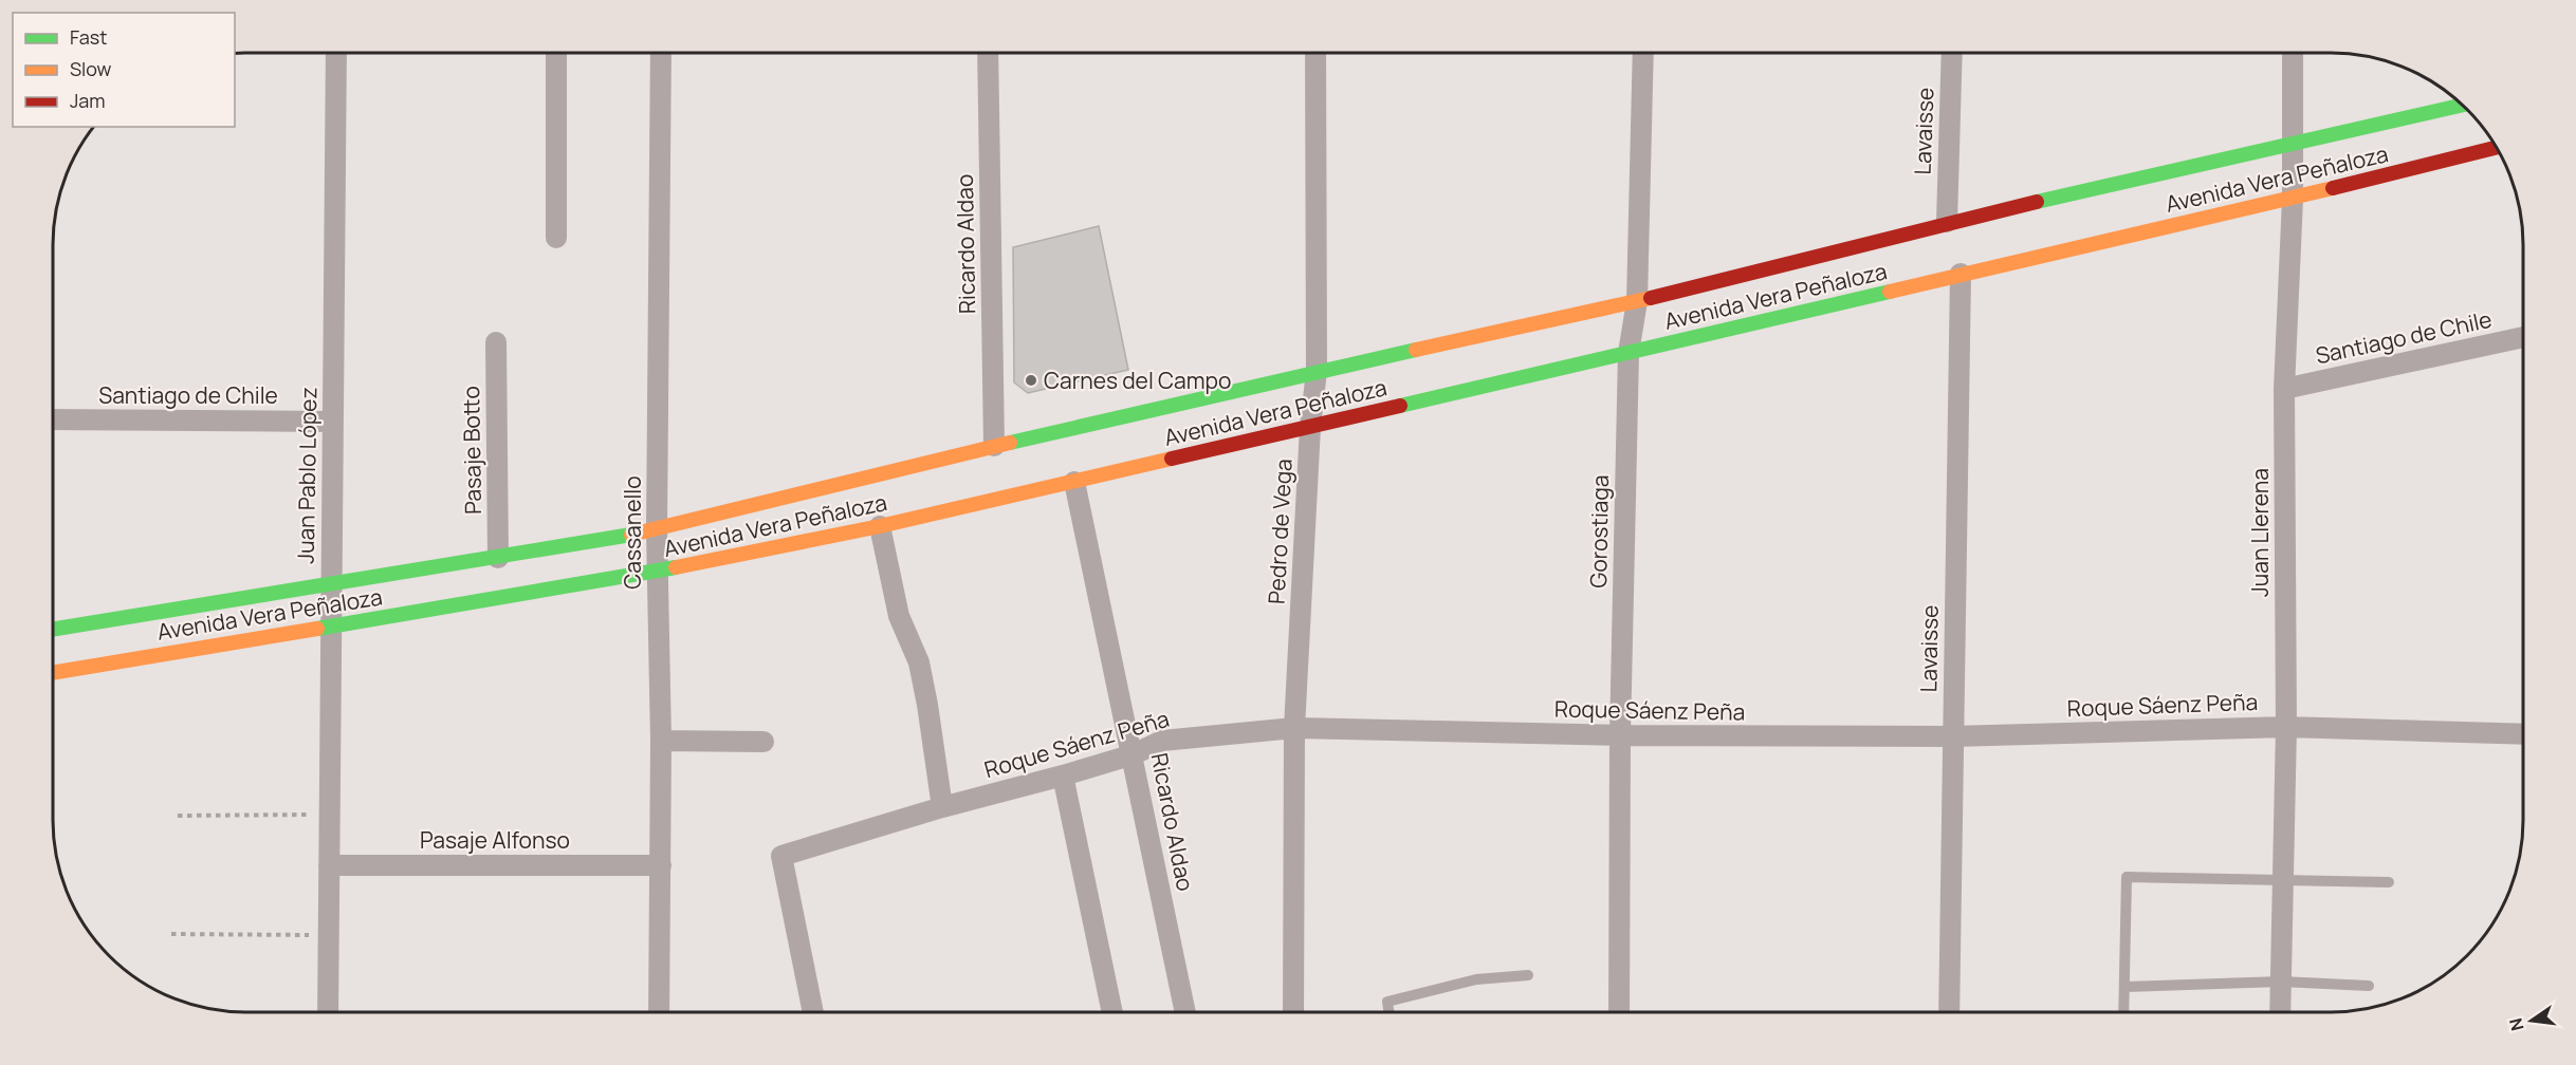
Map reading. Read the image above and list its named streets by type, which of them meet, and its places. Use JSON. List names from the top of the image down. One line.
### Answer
{"streets":{"main road":["Avenida Vera Peñaloza"],"street":["Lavaisse","Ricardo Aldao","Santiago de Chile","Pasaje Botto","Juan Pablo López","Pedro de Vega","Gorostiaga","Cassanello","Juan Llerena","Roque Sáenz Peña","Pasaje Alfonso"]},"crossings":[["Lavaisse","Avenida Vera Peñaloza"],["Lavaisse","Roque Sáenz Peña"],["Avenida Vera Peñaloza","Ricardo Aldao"],["Avenida Vera Peñaloza","Pasaje Botto"],["Avenida Vera Peñaloza","Juan Pablo López"],["Avenida Vera Peñaloza","Pedro de Vega"],["Avenida Vera Peñaloza","Gorostiaga"],["Avenida Vera Peñaloza","Cassanello"],["Avenida Vera Peñaloza","Juan Llerena"],["Ricardo Aldao","Roque Sáenz Peña"],["Santiago de Chile","Juan Pablo López"],["Santiago de Chile","Juan Llerena"],["Juan Pablo López","Pasaje Alfonso"],["Pedro de Vega","Roque Sáenz Peña"],["Gorostiaga","Roque Sáenz Peña"],["Cassanello","Pasaje Alfonso"],["Juan Llerena","Roque Sáenz Peña"]],"places":["Carnes del Campo"],"legend":["Fast","Slow","Jam"],"north":"left"}
